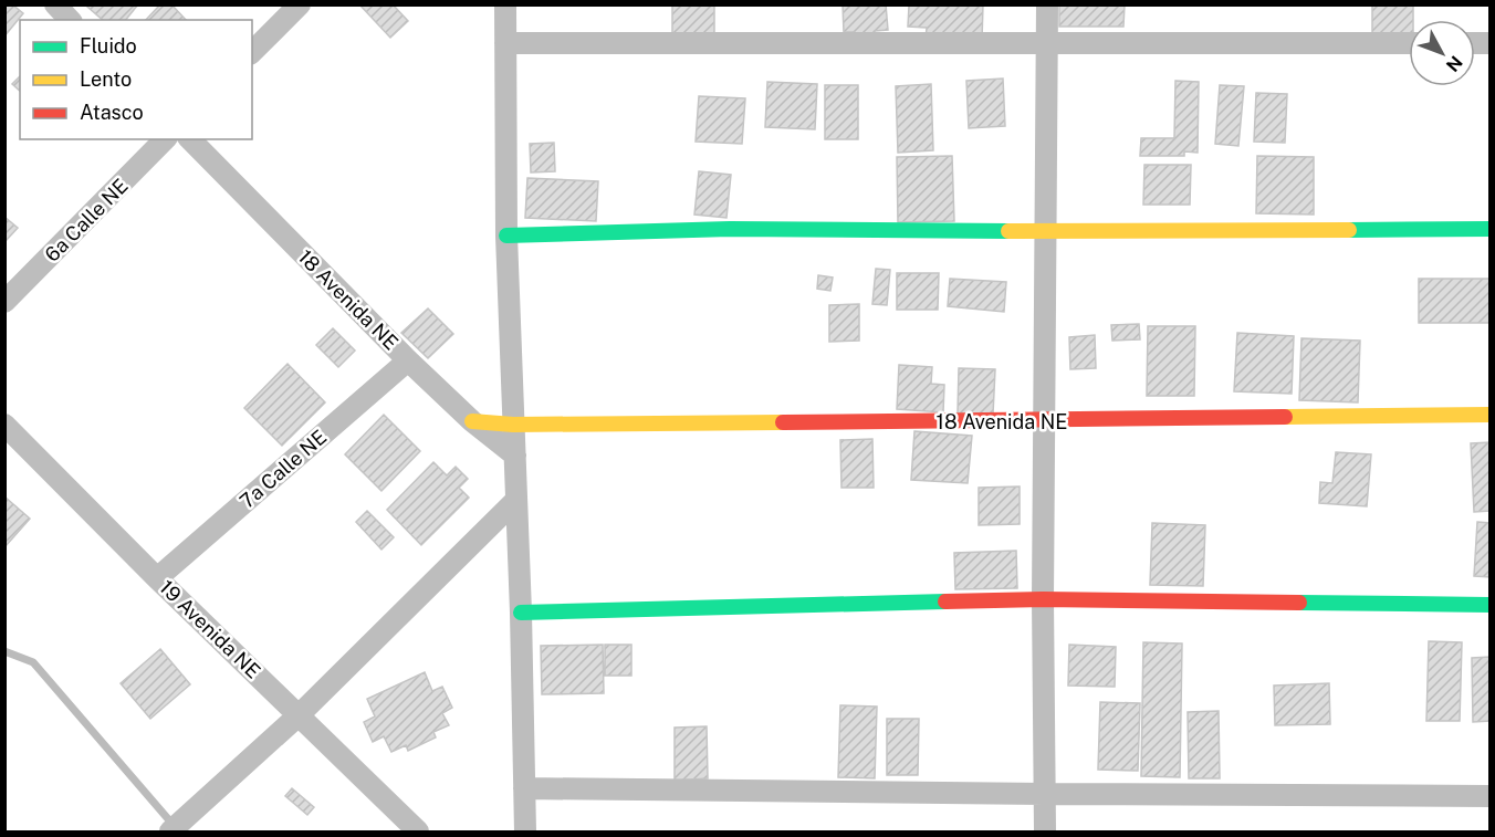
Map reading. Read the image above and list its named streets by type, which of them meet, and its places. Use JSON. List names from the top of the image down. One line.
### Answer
{"streets":{"street":["6a Calle NE","18 Avenida NE","7a Calle NE","19 Avenida NE"]},"crossings":[["18 Avenida NE","7a Calle NE"],["7a Calle NE","19 Avenida NE"]],"legend":["Fluido","Lento","Atasco"],"north":"bottom right"}
